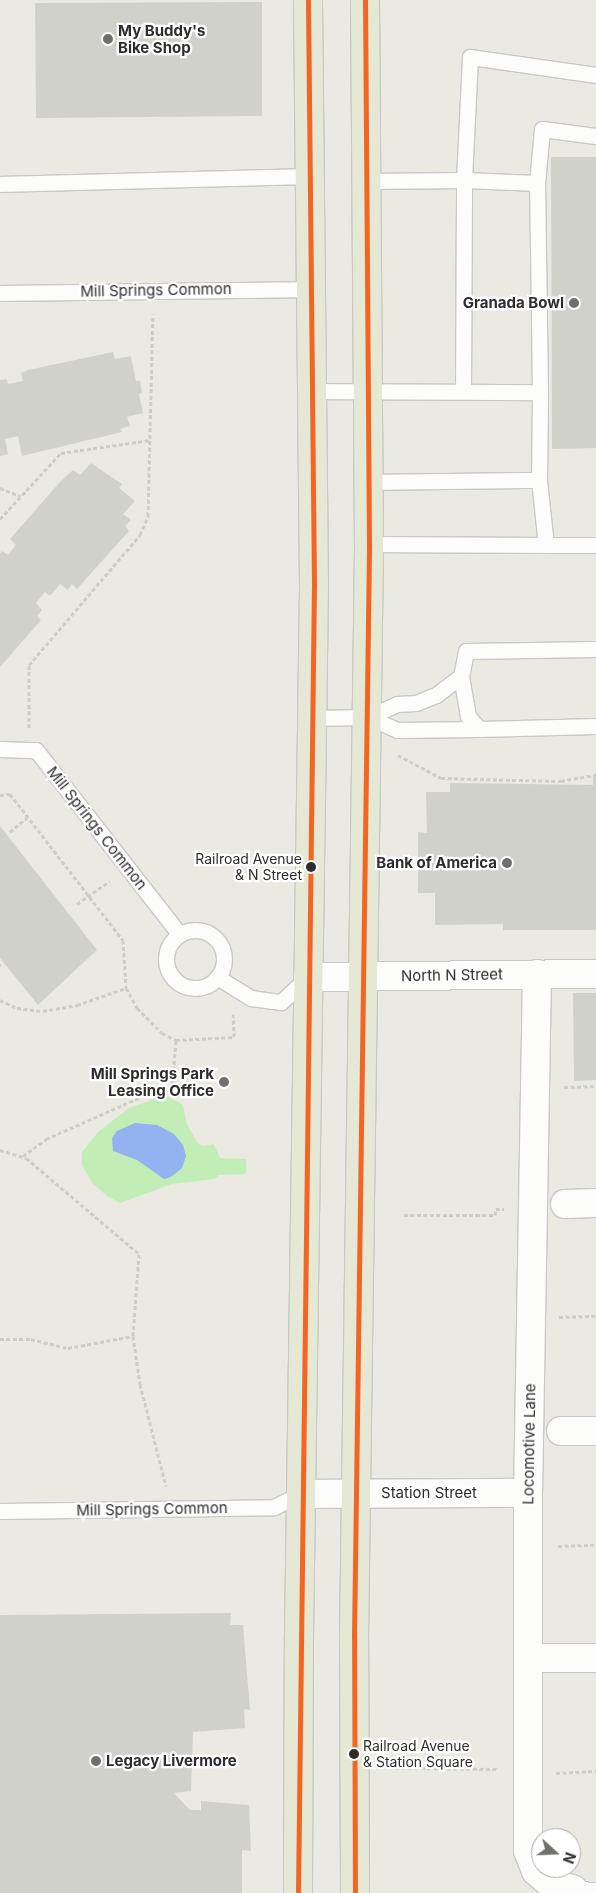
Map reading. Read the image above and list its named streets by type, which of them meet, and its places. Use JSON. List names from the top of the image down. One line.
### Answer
{"streets":{"street":["North N Street","Locomotive Lane","Station Street"],"lane":["Mill Springs Common"]},"crossings":[["Mill Springs Common","Station Street"],["North N Street","Locomotive Lane"],["Locomotive Lane","Station Street"]],"places":["My Buddy's Bike Shop","Granada Bowl","Bank of America","Railroad Avenue & N Street","Mill Springs Park Leasing Office","Railroad Avenue & Station Square","Legacy Livermore"],"north":"right"}
